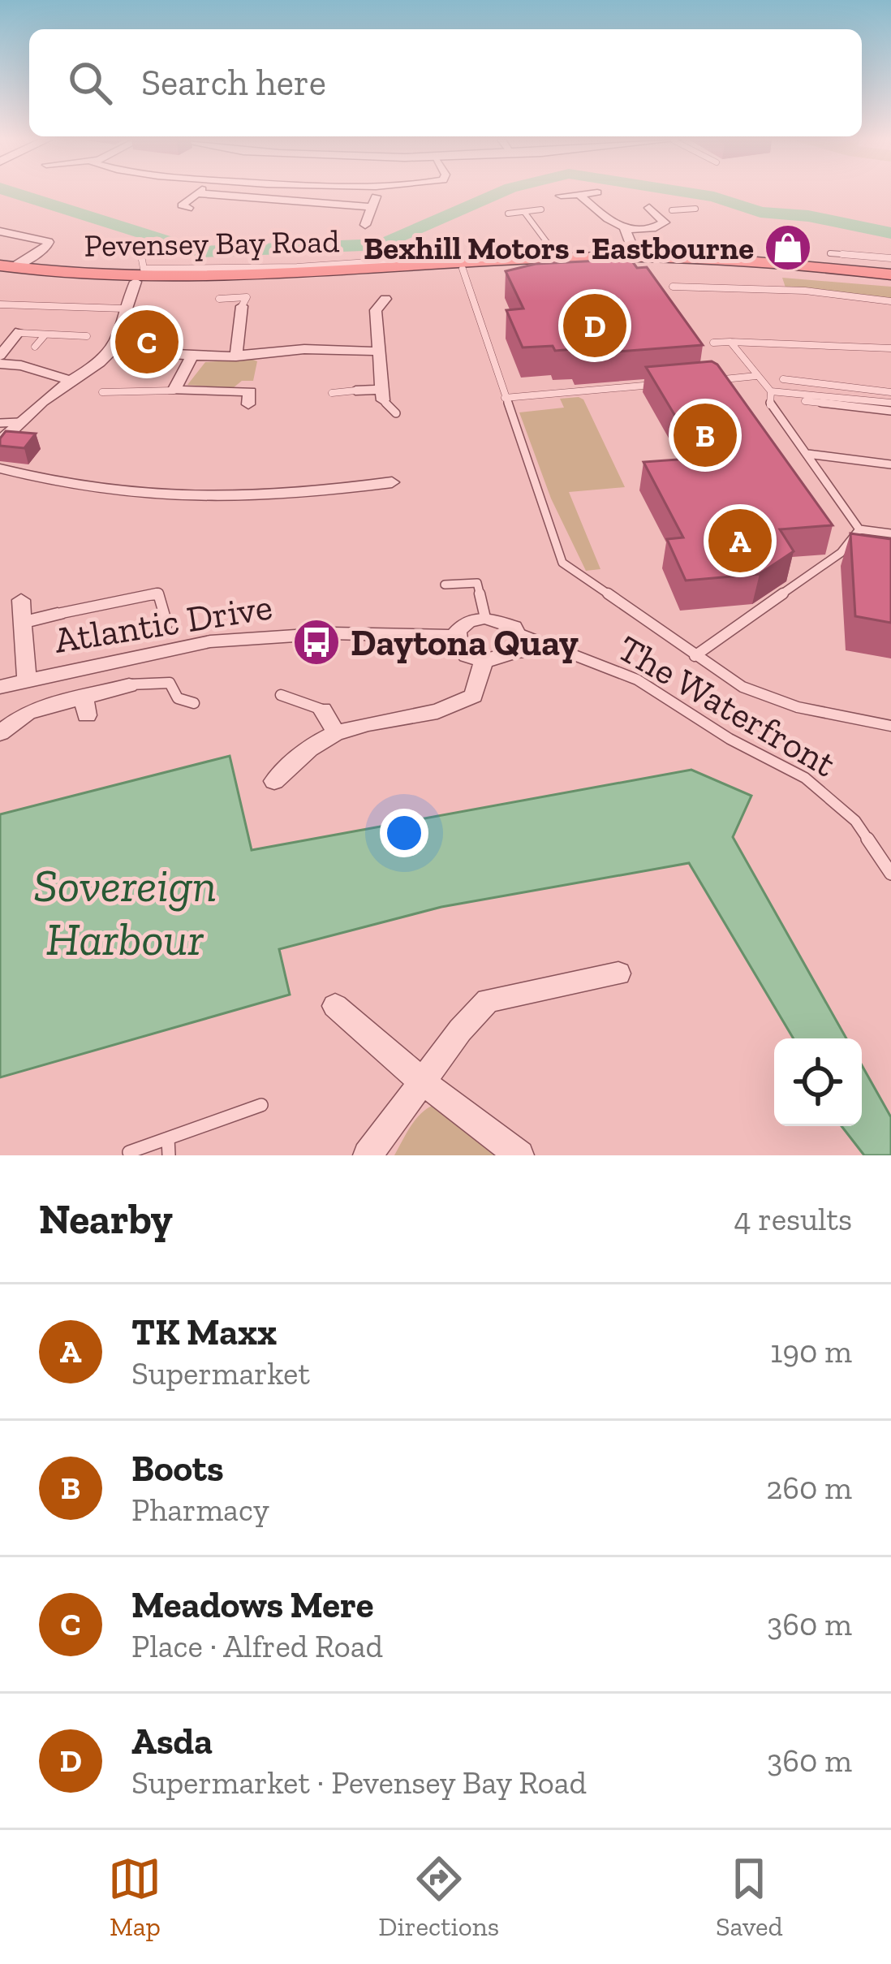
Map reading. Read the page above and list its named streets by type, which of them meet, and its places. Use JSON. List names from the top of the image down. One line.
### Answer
{"streets":{"main road":["Pevensey Bay Road"],"street":["Atlantic Drive"],"lane":["The Waterfront"]},"crossings":[["Atlantic Drive","The Waterfront"]],"water":["Sovereign Harbour"],"places":{"shop":["Bexhill Motors - Eastbourne"],"bus stop":["Daytona Quay"]},"page":{"search":"Search here","pins":["D","C","B","A"],"heading":["Nearby","4 results"],"list":[{"mark":"A","name":"TK Maxx","note":"Supermarket","value":"190 m"},{"mark":"B","name":"Boots","note":"Pharmacy","value":"260 m"},{"mark":"C","name":"Meadows Mere","note":"Place · Alfred Road","value":"360 m"},{"mark":"D","name":"Asda","note":"Supermarket · Pevensey Bay Road","value":"360 m"}],"nav":["Map","Directions","Saved"]}}
